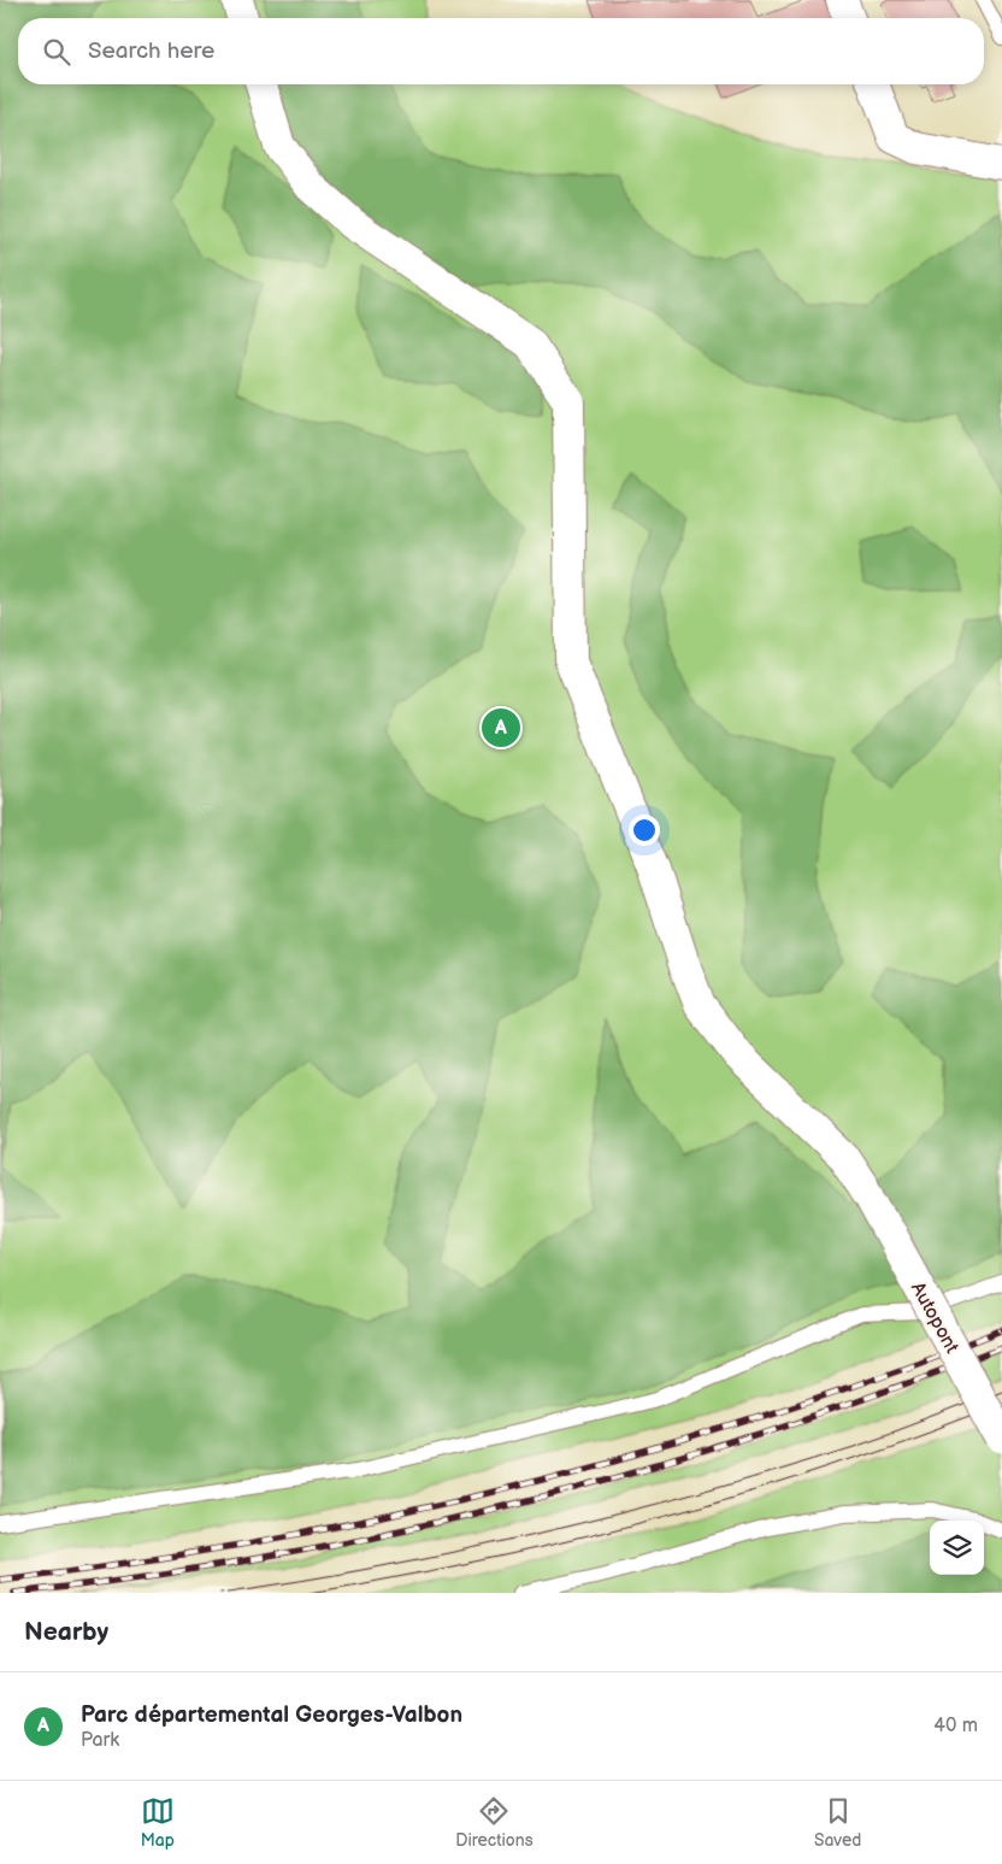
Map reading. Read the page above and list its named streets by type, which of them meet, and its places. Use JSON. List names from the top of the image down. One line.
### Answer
{"streets":{"street":["Autopont"]},"page":{"search":"Search here","pins":"A","heading":"Nearby","list":[{"mark":"A","name":"Parc départemental Georges-Valbon","note":"Park","value":"40 m"}],"nav":["Map","Directions","Saved"]}}
